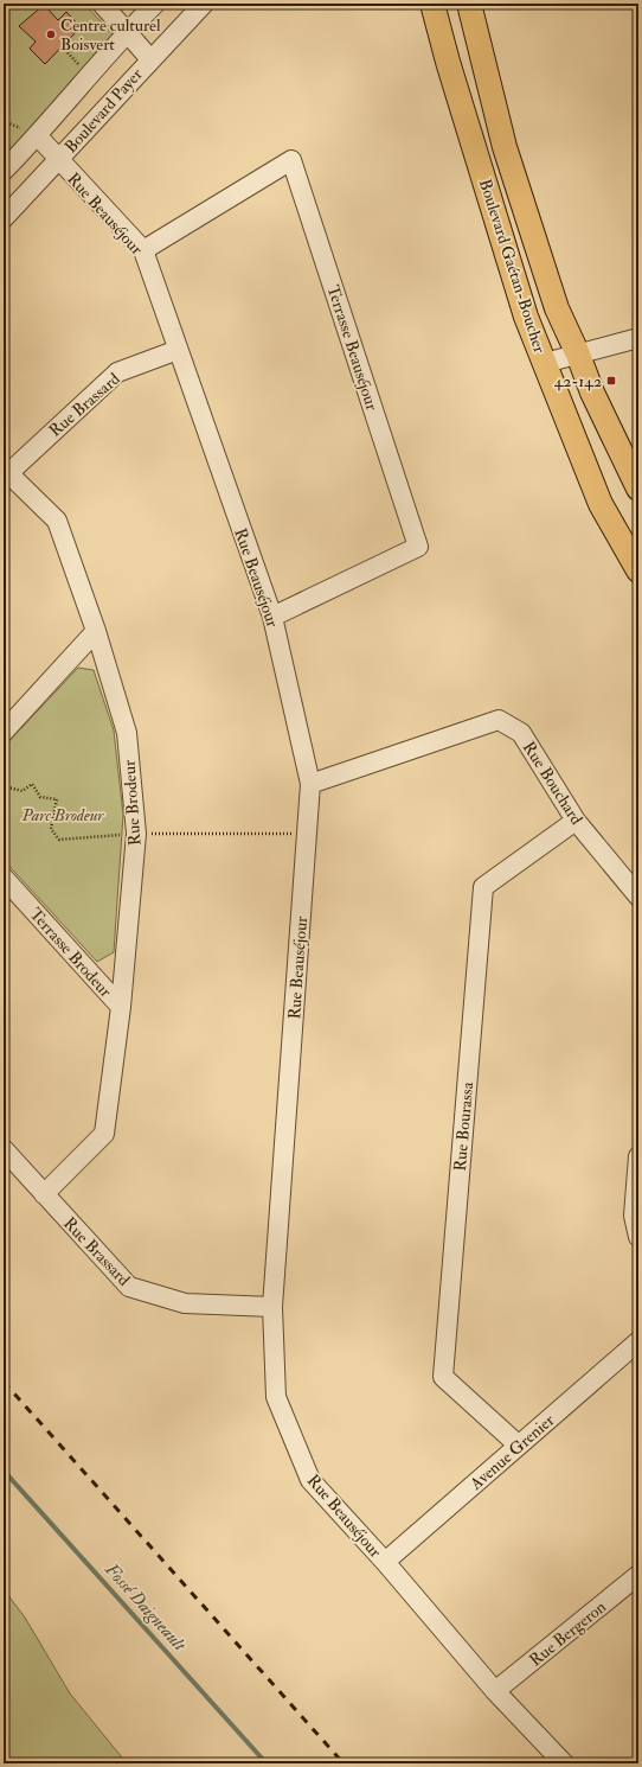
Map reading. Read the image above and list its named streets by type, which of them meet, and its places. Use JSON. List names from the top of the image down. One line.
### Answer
{"streets":{"main road":["Boulevard Gaétan-Boucher"],"street":["Boulevard Payer","Rue Beauséjour","Terrasse Beauséjour","Rue Brassard","Rue Bouchard","Rue Brodeur","Terrasse Brodeur","Rue Bourassa","Avenue Grenier","Rue Bergeron"]},"crossings":[["Boulevard Payer","Rue Beauséjour"],["Rue Beauséjour","Terrasse Beauséjour"],["Rue Beauséjour","Rue Brassard"],["Rue Beauséjour","Rue Bouchard"],["Rue Beauséjour","Avenue Grenier"],["Rue Beauséjour","Rue Bergeron"],["Rue Brassard","Rue Brodeur"],["Rue Bouchard","Rue Bourassa"],["Rue Brodeur","Terrasse Brodeur"],["Rue Bourassa","Avenue Grenier"]],"water":["Fossé Daigneault"],"parks":["Parc Brodeur"],"places":{"other":["Centre culturel Boisvert"],"transit":["42-142"]}}
